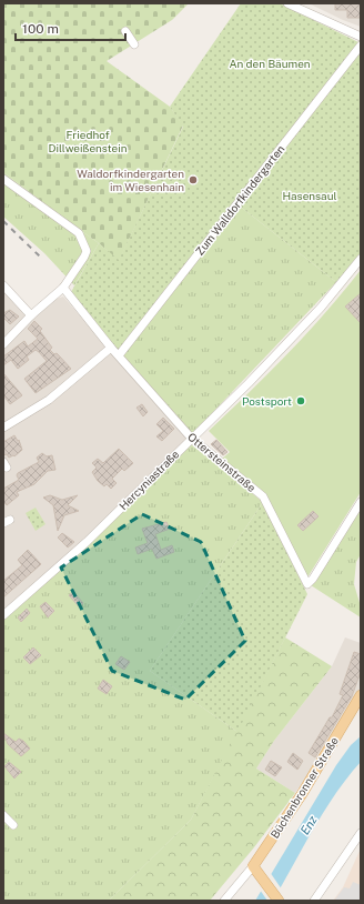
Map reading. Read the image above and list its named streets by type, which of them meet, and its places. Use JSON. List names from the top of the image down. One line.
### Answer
{"streets":{"main road":["Büchenbronner Straße"],"street":["Zum Walldorfkindergarten","Ottersteinstraße","Hercyniastraße"]},"crossings":[["Zum Walldorfkindergarten","Ottersteinstraße"],["Ottersteinstraße","Hercyniastraße"]],"water":["Enz"],"parks":["An den Bäumen","Friedhof Dillweißenstein","Hasensaul"],"places":["Waldorfkindergarten im Wiesenhain","Postsport"],"scale_bar":"100 m"}
